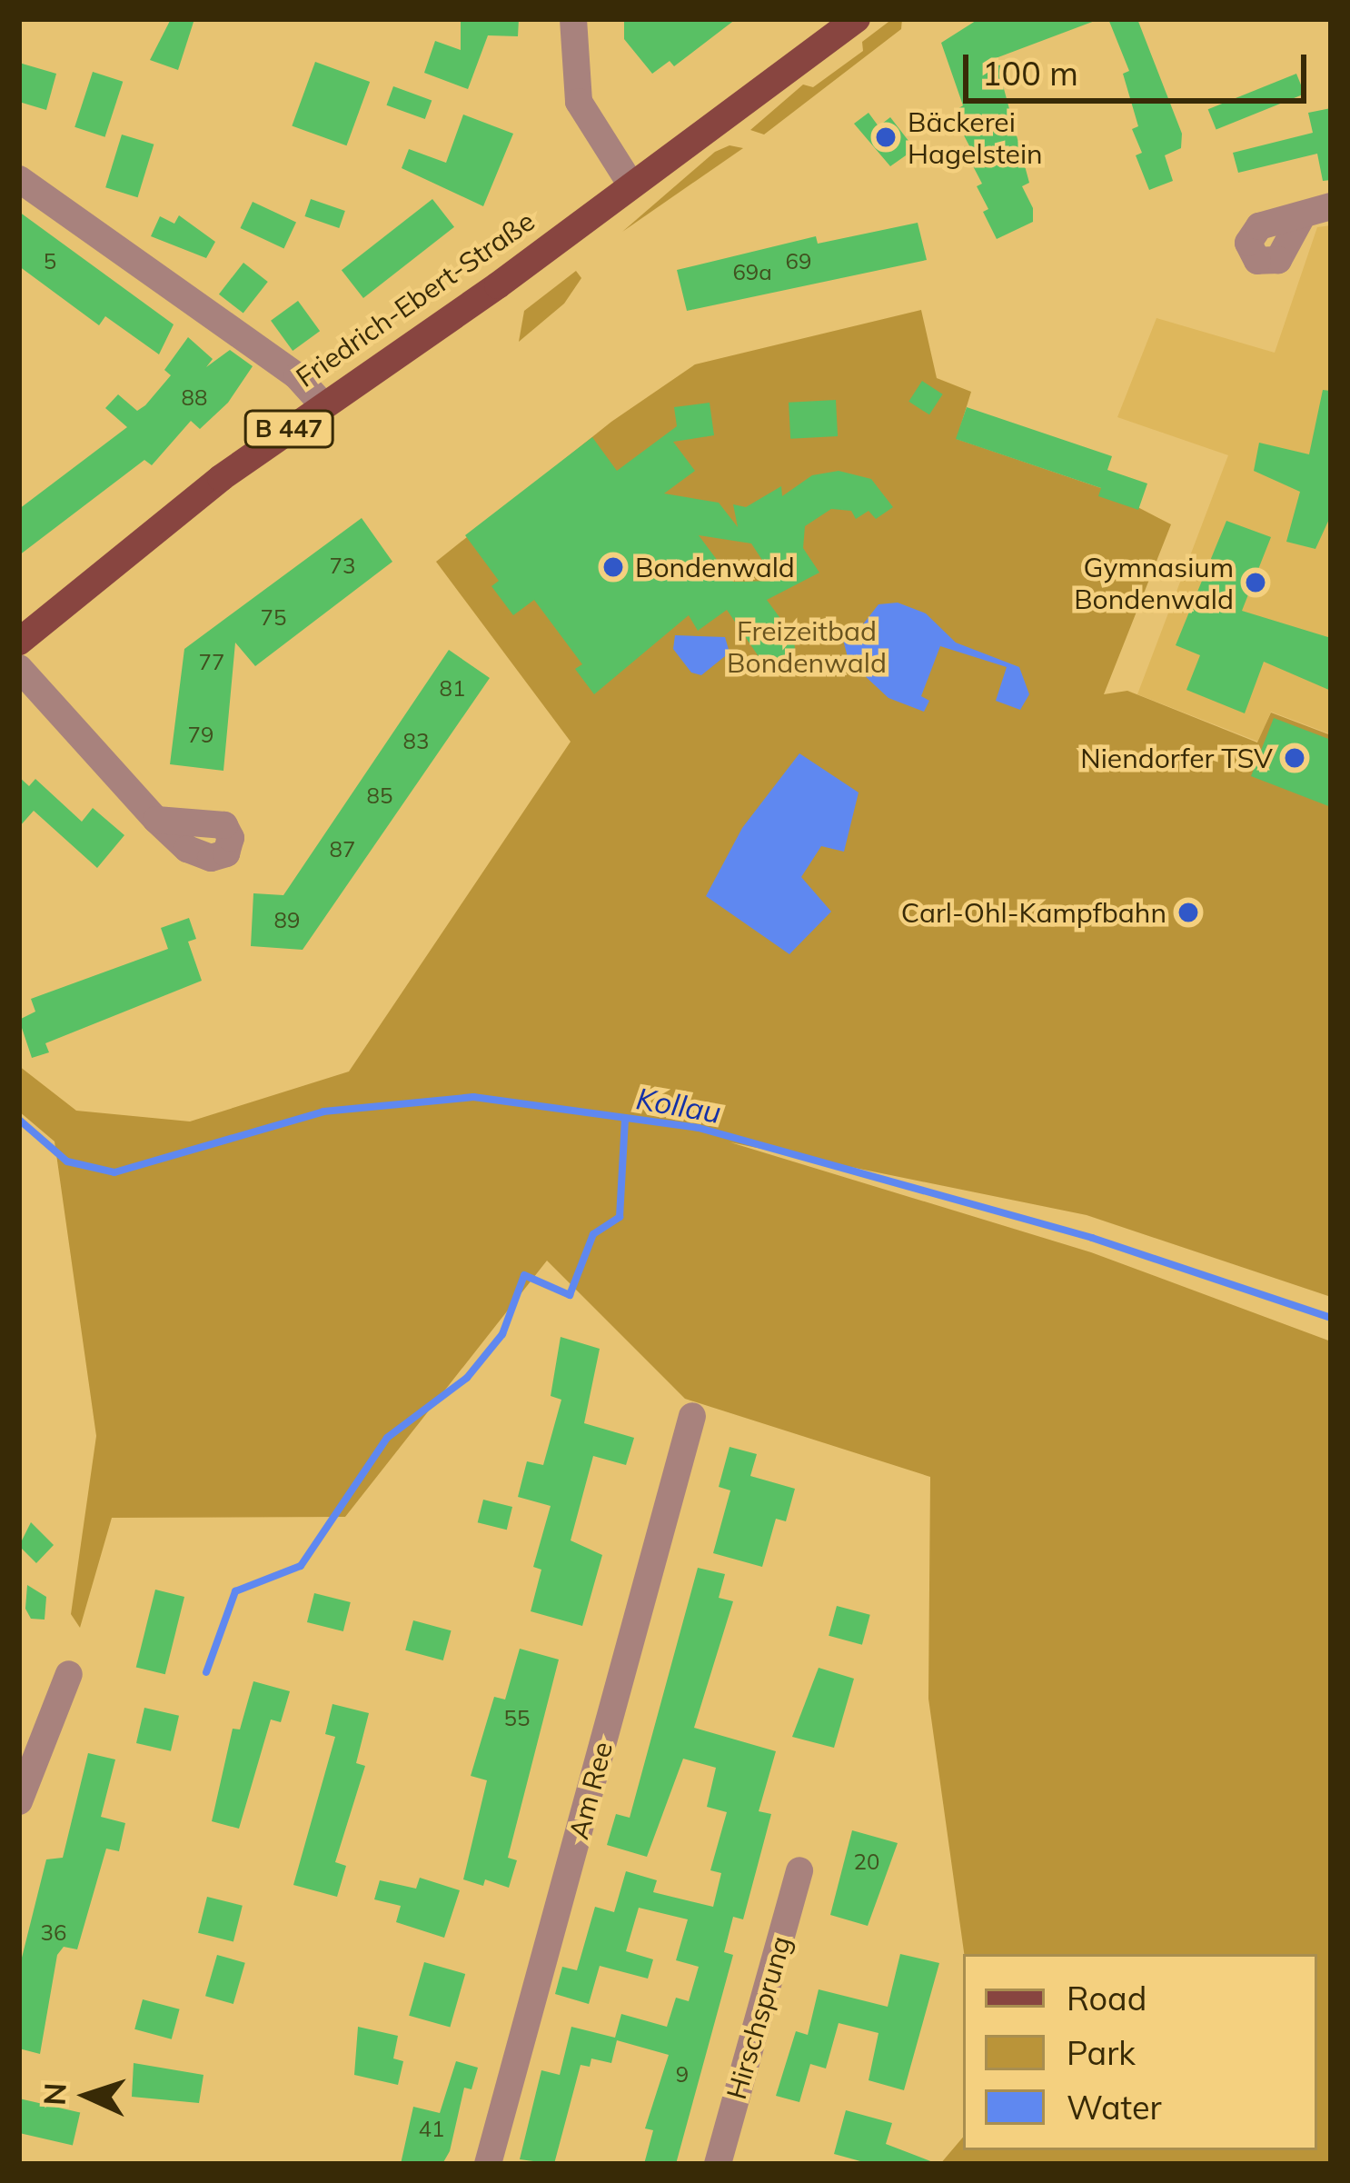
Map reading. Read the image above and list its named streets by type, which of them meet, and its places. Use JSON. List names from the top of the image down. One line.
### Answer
{"streets":{"main road":["Friedrich-Ebert-Straße","B 447"],"street":["Am Ree","Hirschsprung"]},"water":["Kollau"],"parks":["Freizeitbad Bondenwald"],"places":["Bäckerei Hagelstein","Bondenwald","Gymnasium Bondenwald","Niendorfer TSV","Carl-Ohl-Kampfbahn"],"house_numbers":["5","69","69a","88","73","75","77","81","79","83","85","87","89","55","20","36","9","41"],"legend":["Road","Park","Water"],"scale_bar":"100 m","north":"left"}
